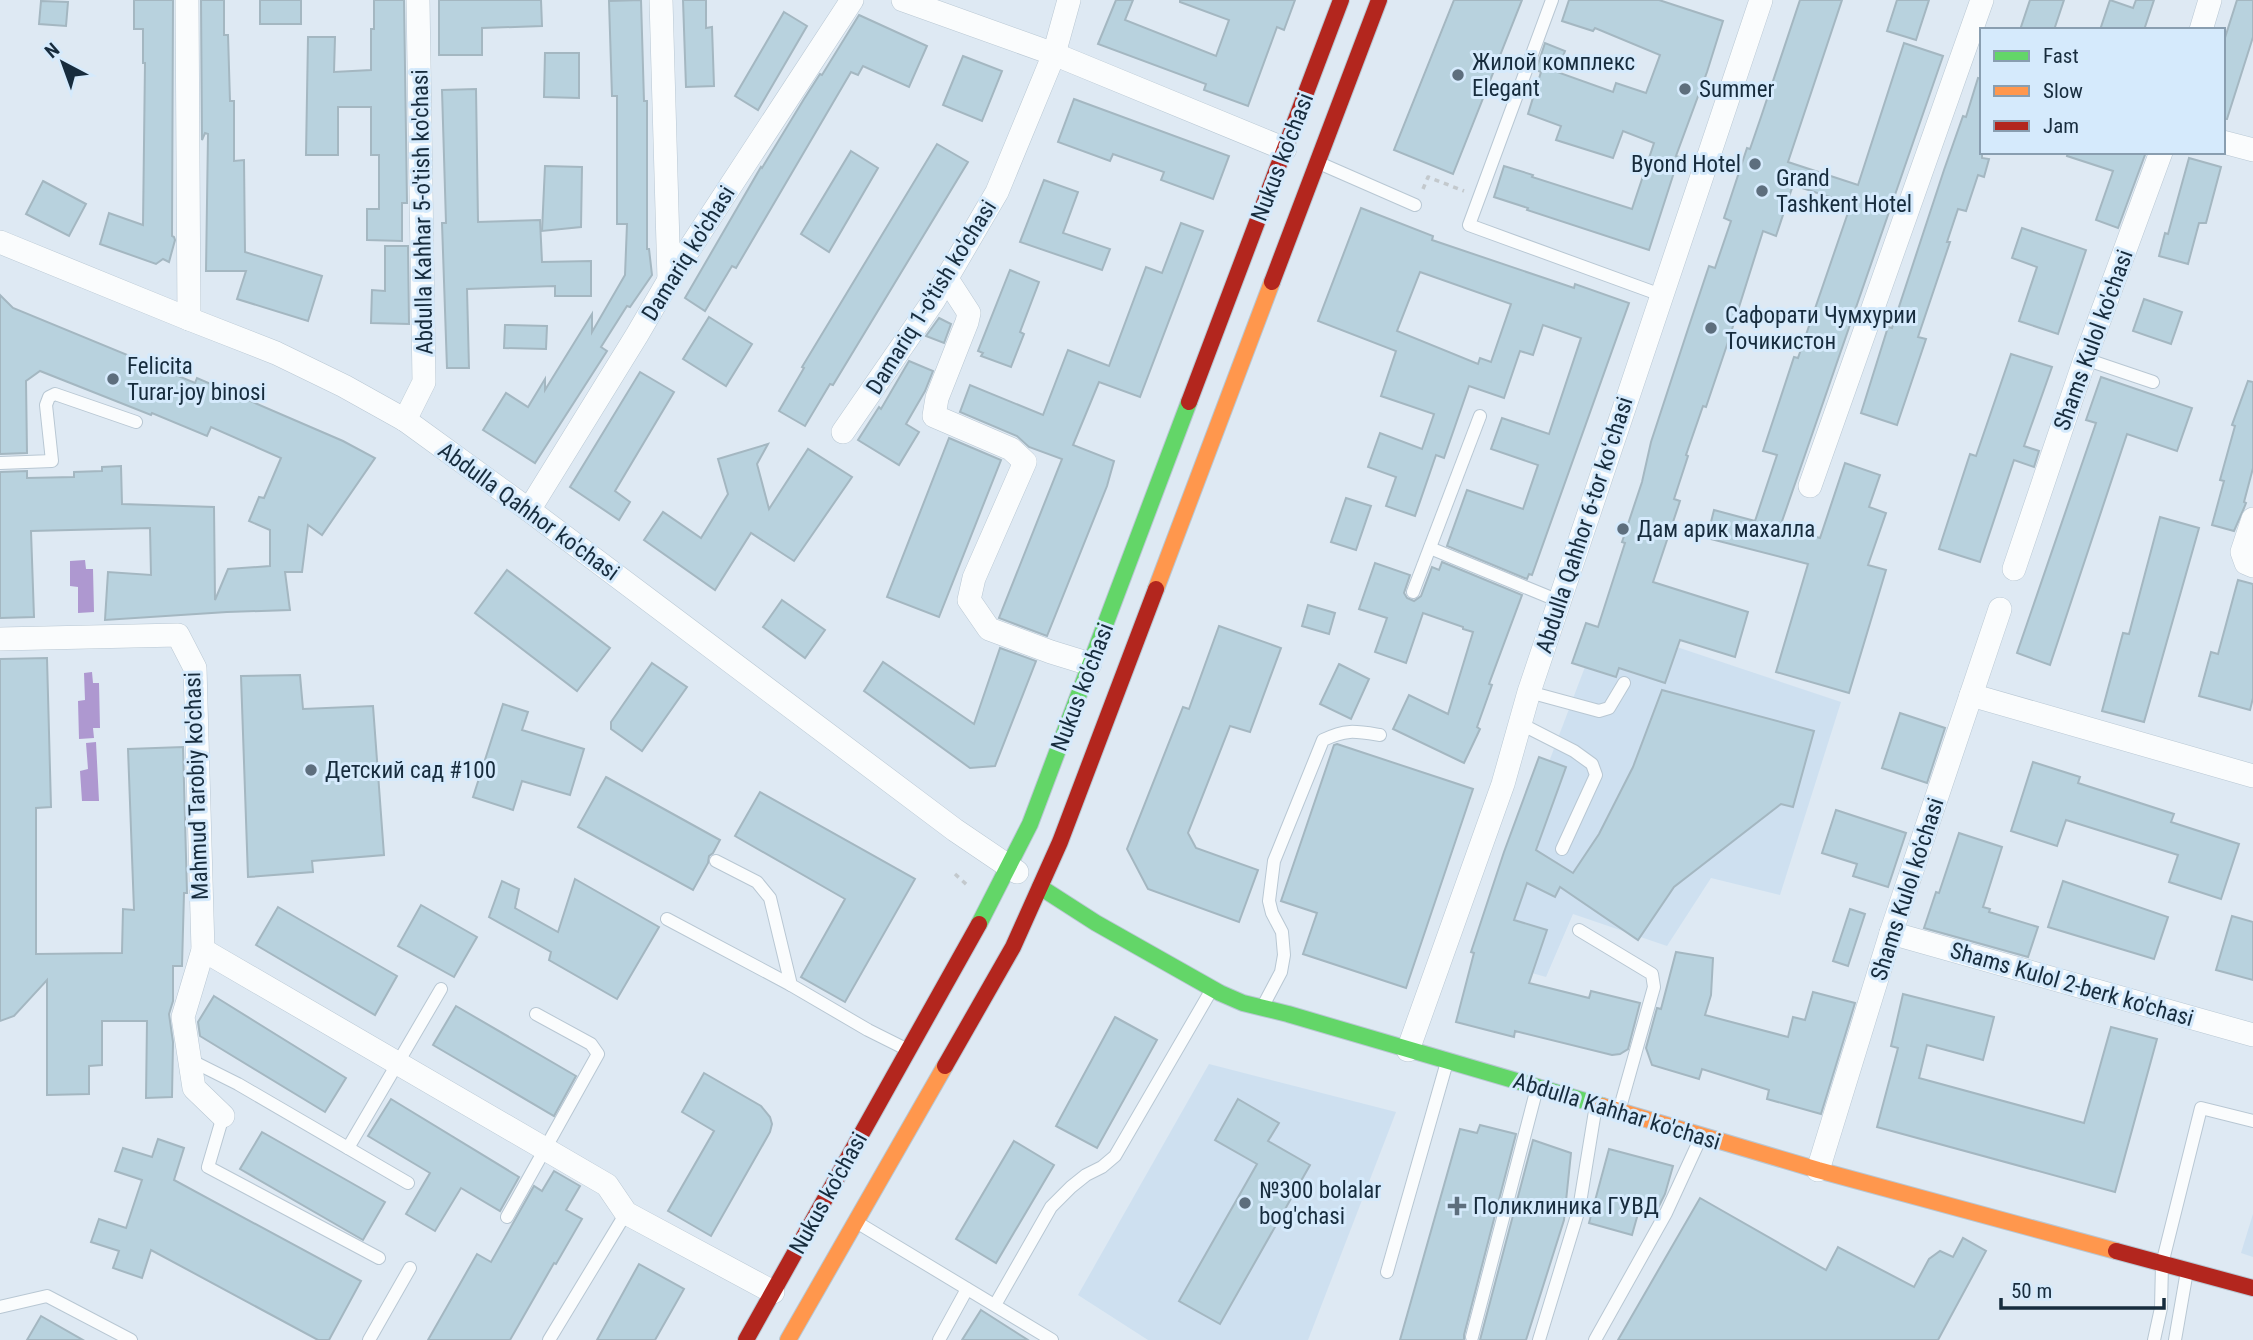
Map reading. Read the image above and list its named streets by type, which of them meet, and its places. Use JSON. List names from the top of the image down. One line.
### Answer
{"streets":{"main road":["Nukus ko'chasi","Abdulla Kahhar ko'chasi"],"street":["Abdulla Kahhar 5-o'tish ko'chasi","Damariq ko'chasi","Damariq 1-o'tish ko'chasi","Shams Kulol ko'chasi","Abdulla Qahhor ko'chasi","Abdulla Qahhor 6-tor koʻchasi","Mahmud Tarobiy ko'chasi","Shams Kulol 2-berk ko'chasi"]},"crossings":[["Nukus ko'chasi","Abdulla Qahhor ko'chasi"],["Nukus ko'chasi","Abdulla Kahhar ko'chasi"],["Abdulla Kahhar 5-o'tish ko'chasi","Abdulla Qahhor ko'chasi"],["Damariq ko'chasi","Abdulla Qahhor ko'chasi"],["Shams Kulol ko'chasi","Shams Kulol 2-berk ko'chasi"],["Shams Kulol ko'chasi","Abdulla Kahhar ko'chasi"],["Abdulla Qahhor ko'chasi","Abdulla Kahhar ko'chasi"],["Abdulla Qahhor 6-tor koʻchasi","Abdulla Kahhar ko'chasi"]],"places":{"other":["Жилой комплекс Elegant","Summer","Byond Hotel","Grand Tashkent Hotel","Сафорати Чумхурии Точикистон","Felicita Turar-joy binosi","Дам арик махалла","Детский сад #100","№300 bolalar bog'chasi"],"health":["Поликлиника ГУВД"]},"legend":["Fast","Slow","Jam"],"scale_bar":"50 m","north":"top left"}
